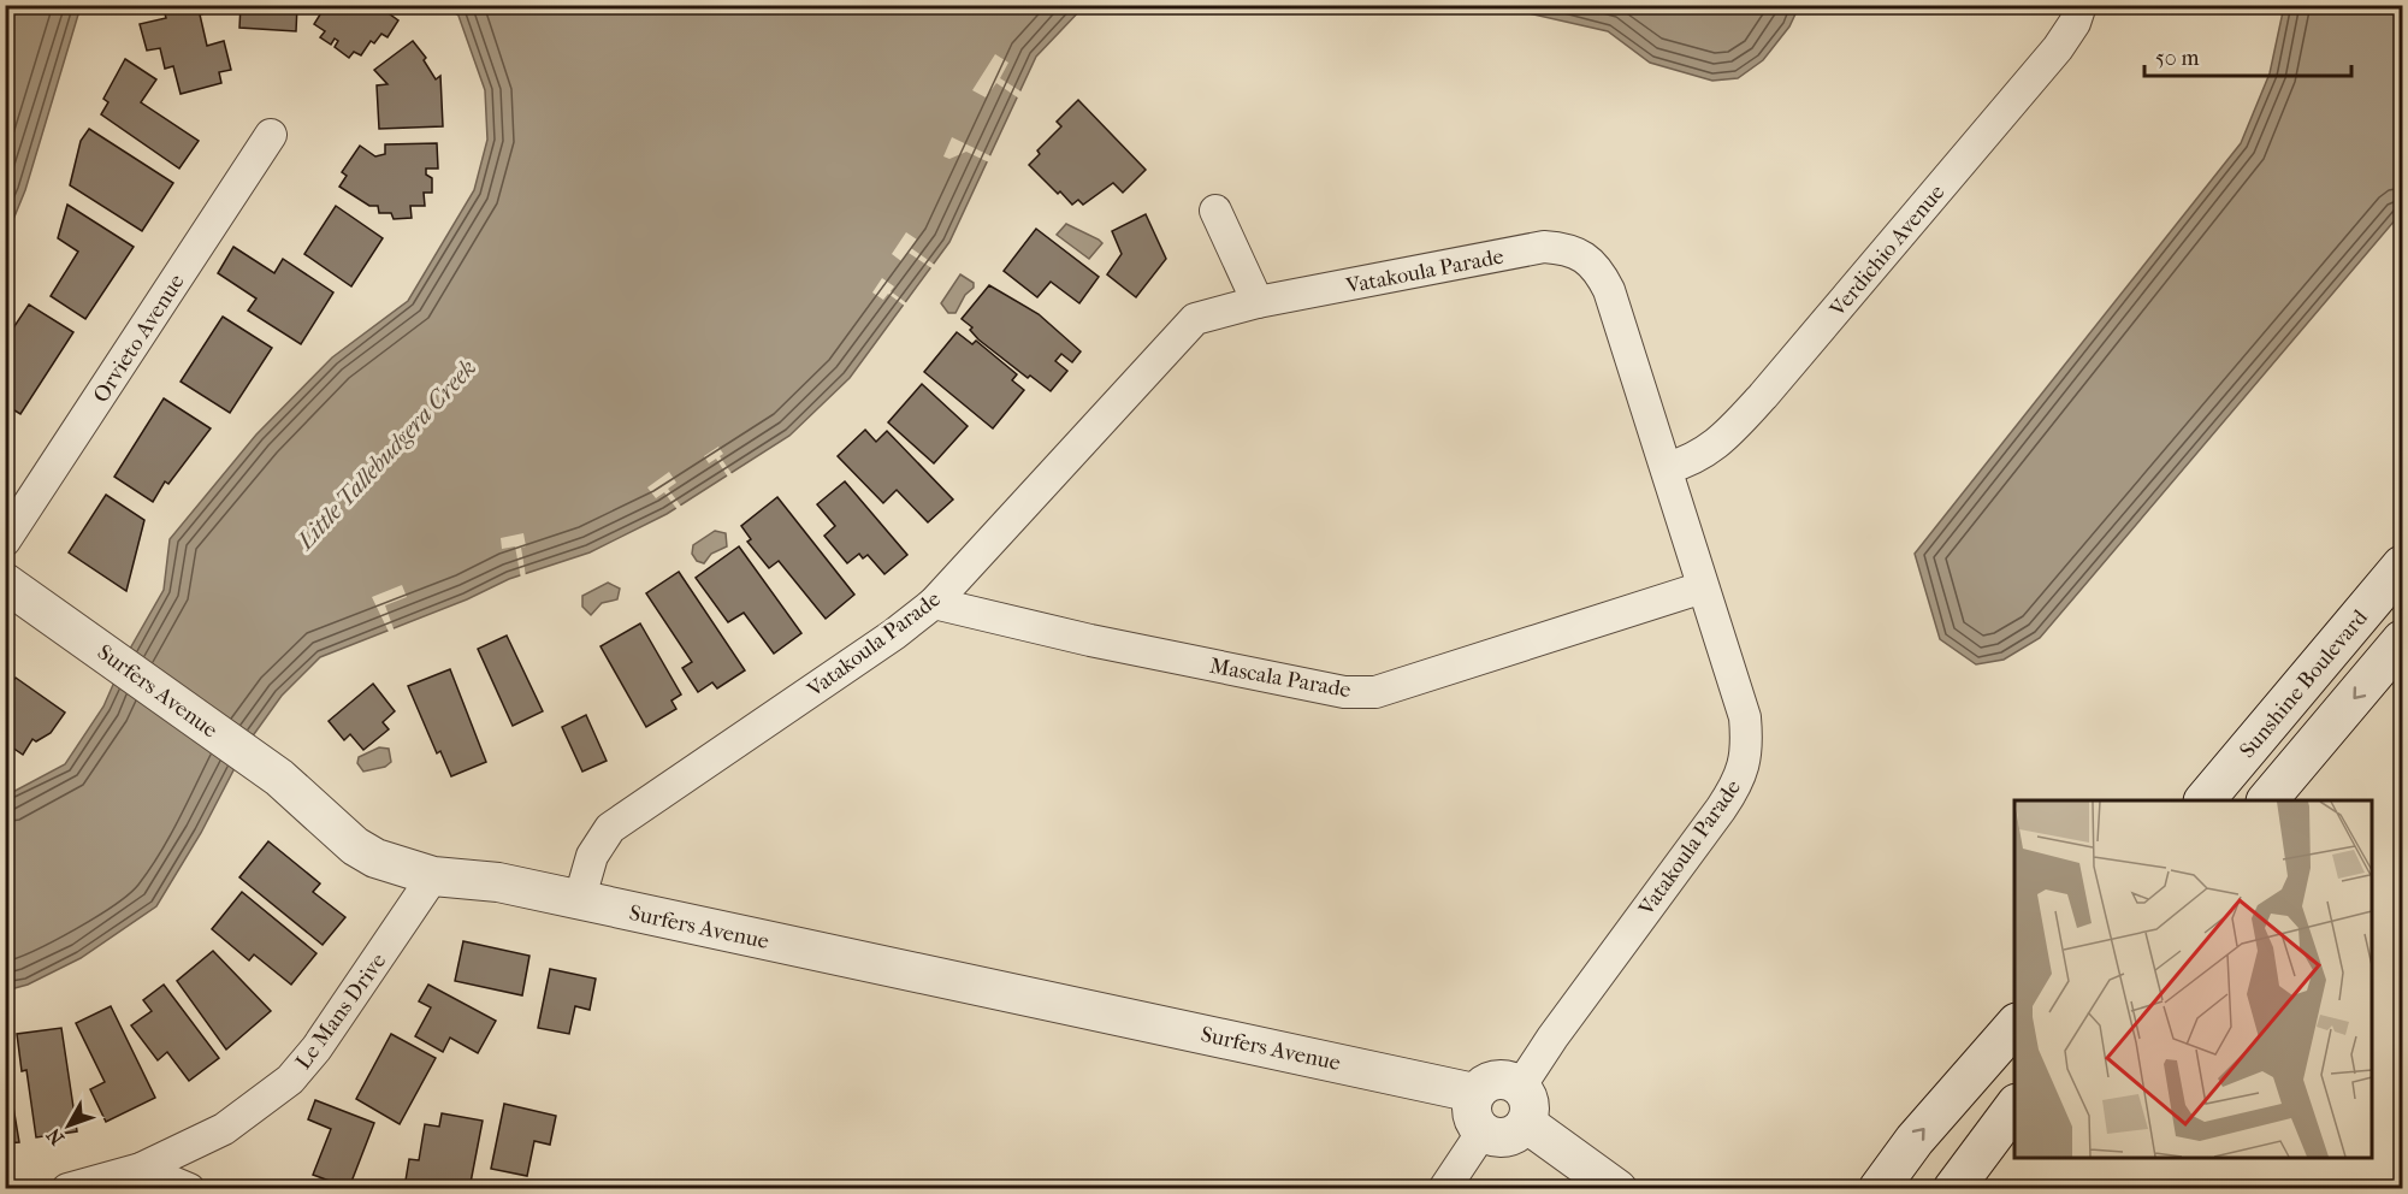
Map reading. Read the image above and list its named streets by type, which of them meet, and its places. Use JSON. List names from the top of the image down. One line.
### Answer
{"streets":{"main road":["Sunshine Boulevard"],"street":["Verdichio Avenue","Vatakoula Parade","Orvieto Avenue","Mascala Parade","Surfers Avenue","Le Mans Drive"]},"crossings":[["Verdichio Avenue","Vatakoula Parade"],["Vatakoula Parade","Mascala Parade"],["Vatakoula Parade","Surfers Avenue"],["Surfers Avenue","Le Mans Drive"]],"water":["Little Tallebudgera Creek"],"scale_bar":"50 m","north":"bottom left"}
